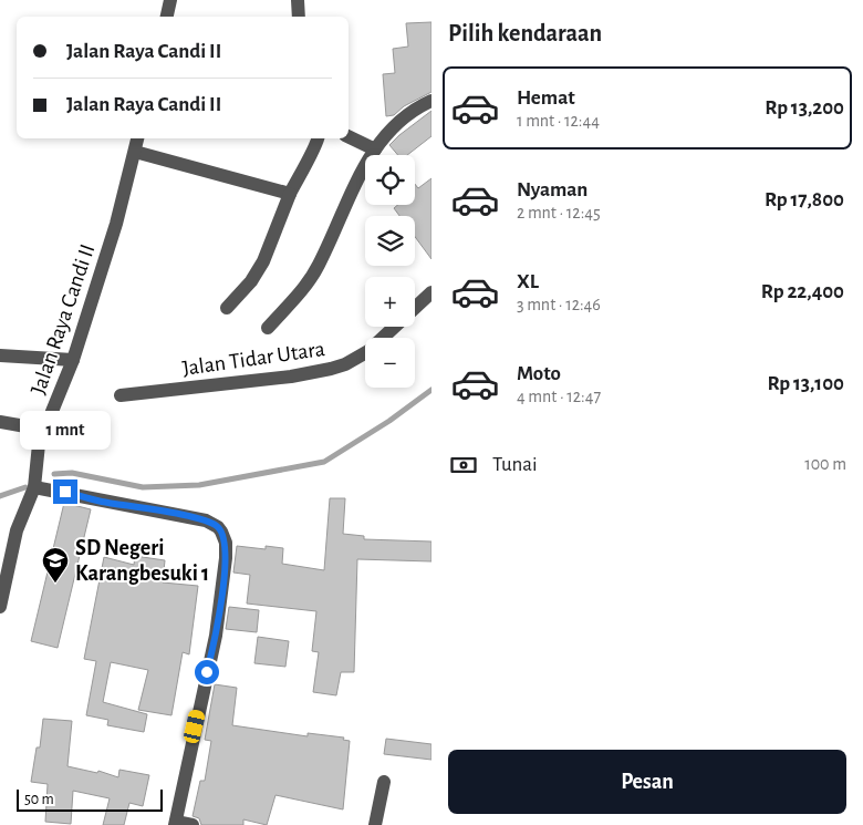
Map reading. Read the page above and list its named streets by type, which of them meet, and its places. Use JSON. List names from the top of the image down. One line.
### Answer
{"streets":{"street":["Jalan Raya Candi II","Jalan Tidar Utara"]},"places":{"school or university":["SD Negeri Karangbesuki 1"]},"scale_bar":"50 m","page":{"heading":"Pilih kendaraan","banner":["Jalan Raya Candi II","Jalan Raya Candi II"],"list":[{"name":"Hemat","note":"1 mnt · 12:44","value":"Rp 13,200"},{"name":"Nyaman","note":"2 mnt · 12:45","value":"Rp 17,800"},{"name":"XL","note":"3 mnt · 12:46","value":"Rp 22,400"},{"name":"Moto","note":"4 mnt · 12:47","value":"Rp 13,100"}],"map_buttons":["+","−"],"bubble":"1 mnt","pay":["Tunai","100 m"],"buttons":"Pesan","scale":"50 m"}}
